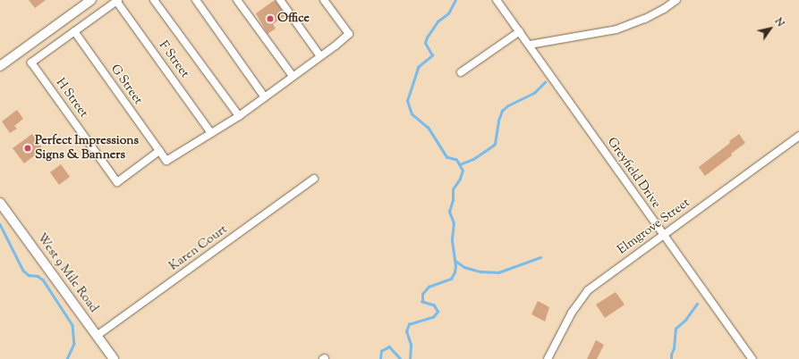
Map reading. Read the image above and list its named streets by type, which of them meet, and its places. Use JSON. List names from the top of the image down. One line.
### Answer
{"streets":{"street":["F Street","G Street","H Street","Greyfield Drive","Elmgrove Street","Karen Court","West 9 Mile Road"]},"crossings":[["G Street","H Street"],["Greyfield Drive","Elmgrove Street"],["Karen Court","West 9 Mile Road"]],"places":["Office","Perfect Impressions Signs & Banners"],"north":"top right"}
